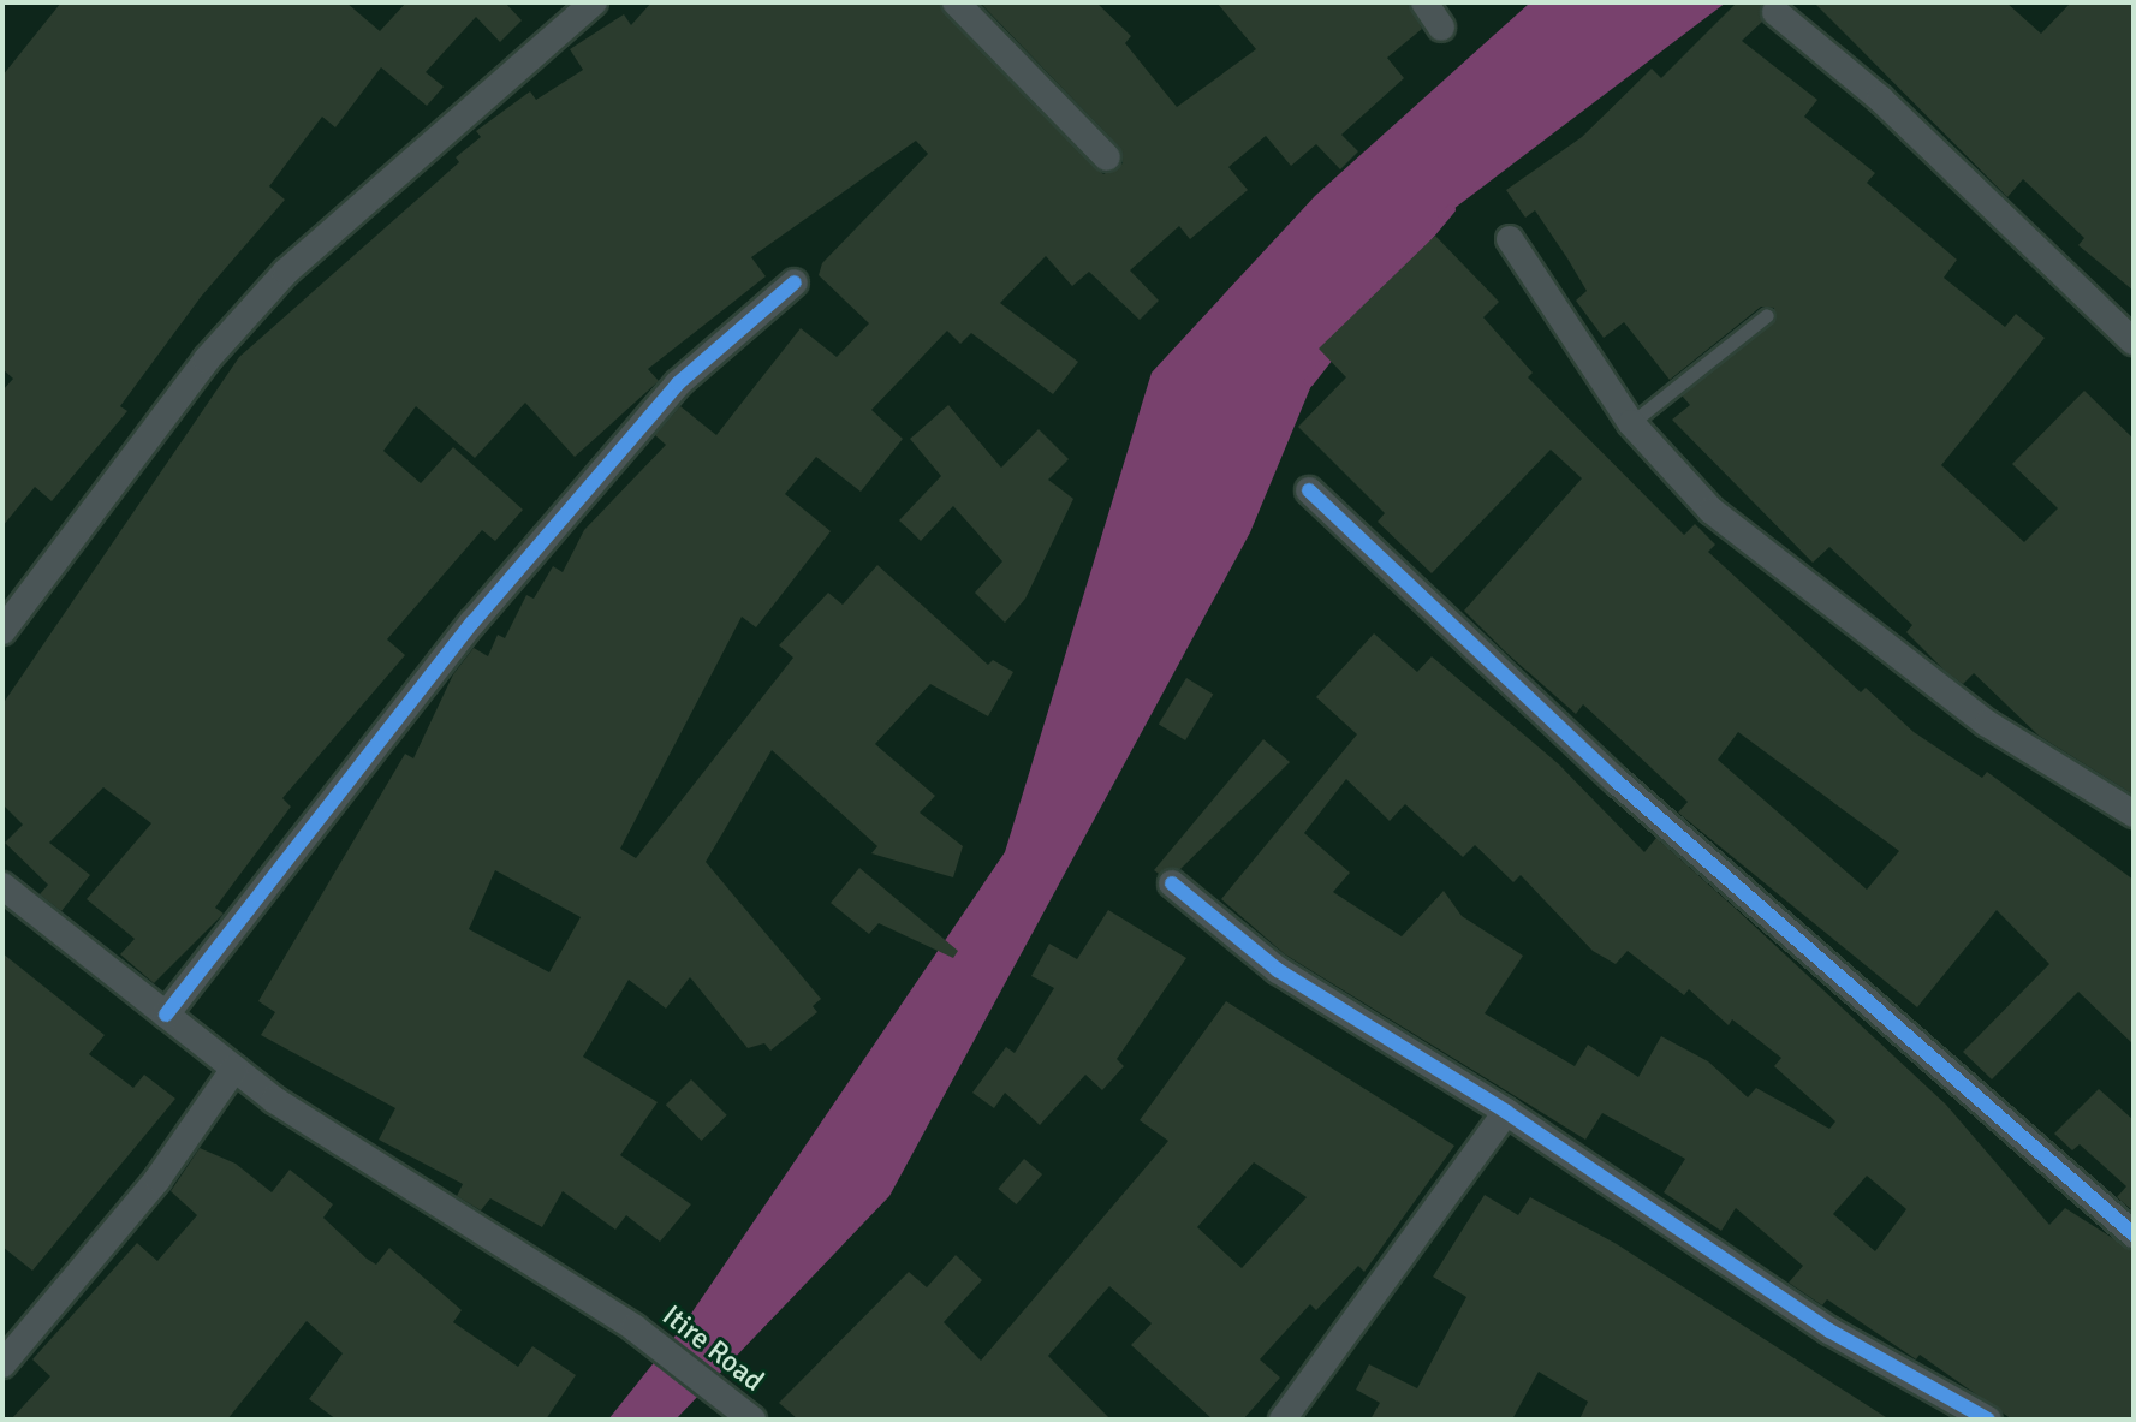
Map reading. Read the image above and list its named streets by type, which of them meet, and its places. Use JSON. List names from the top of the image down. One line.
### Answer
{"streets":{"street":["Itire Road"]}}
